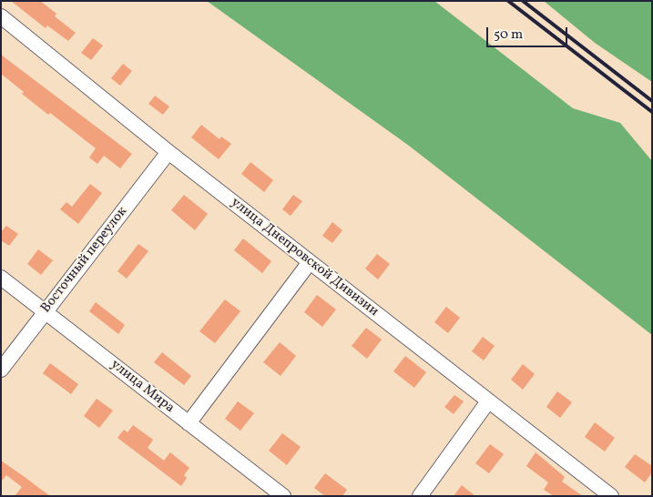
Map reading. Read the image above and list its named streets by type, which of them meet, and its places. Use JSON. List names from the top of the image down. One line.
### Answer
{"streets":{"street":["улица Днепровской Дивизии","Восточный переулок","улица Мира"]},"crossings":[["улица Днепровской Дивизии","Восточный переулок"],["Восточный переулок","улица Мира"]],"scale_bar":"50 m"}
